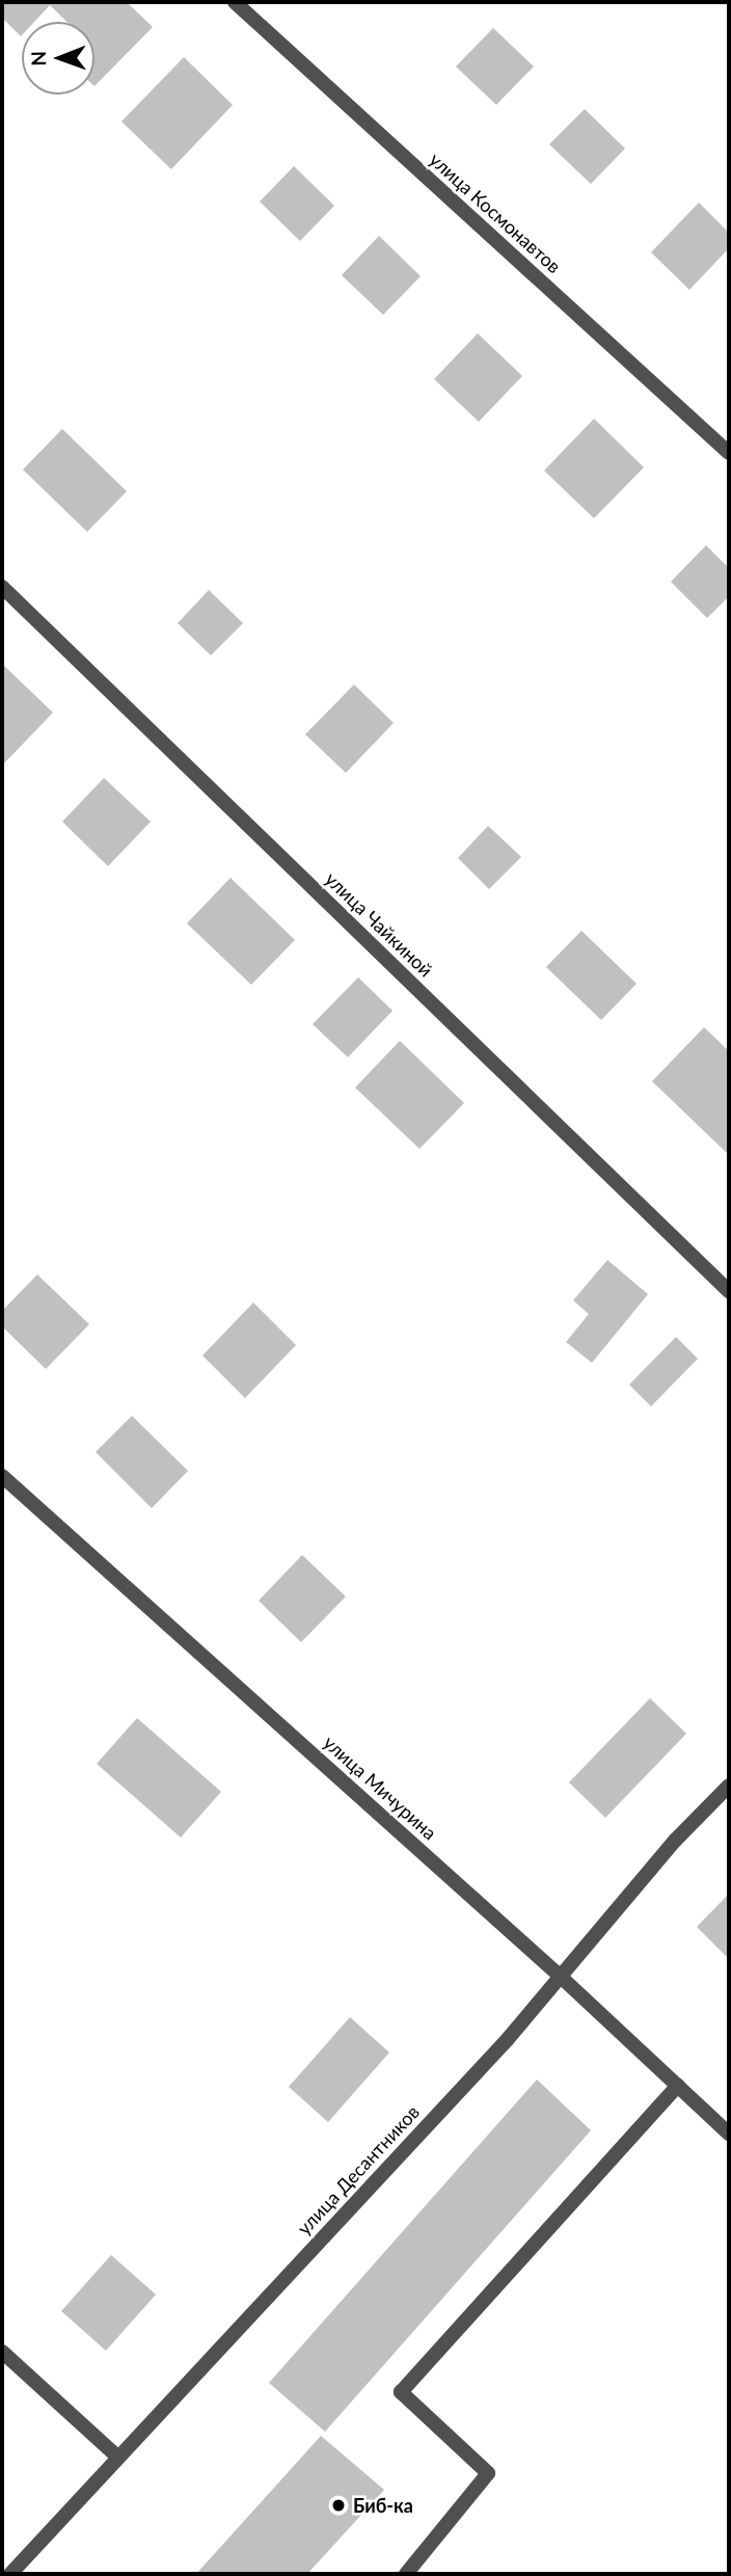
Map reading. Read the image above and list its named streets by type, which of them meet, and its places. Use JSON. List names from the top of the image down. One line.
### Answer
{"streets":{"street":["улица Космонавтов","улица Чайкиной","улица Мичурина","улица Десантников"]},"crossings":[["улица Мичурина","улица Десантников"]],"places":["Биб-ка"],"north":"left"}
